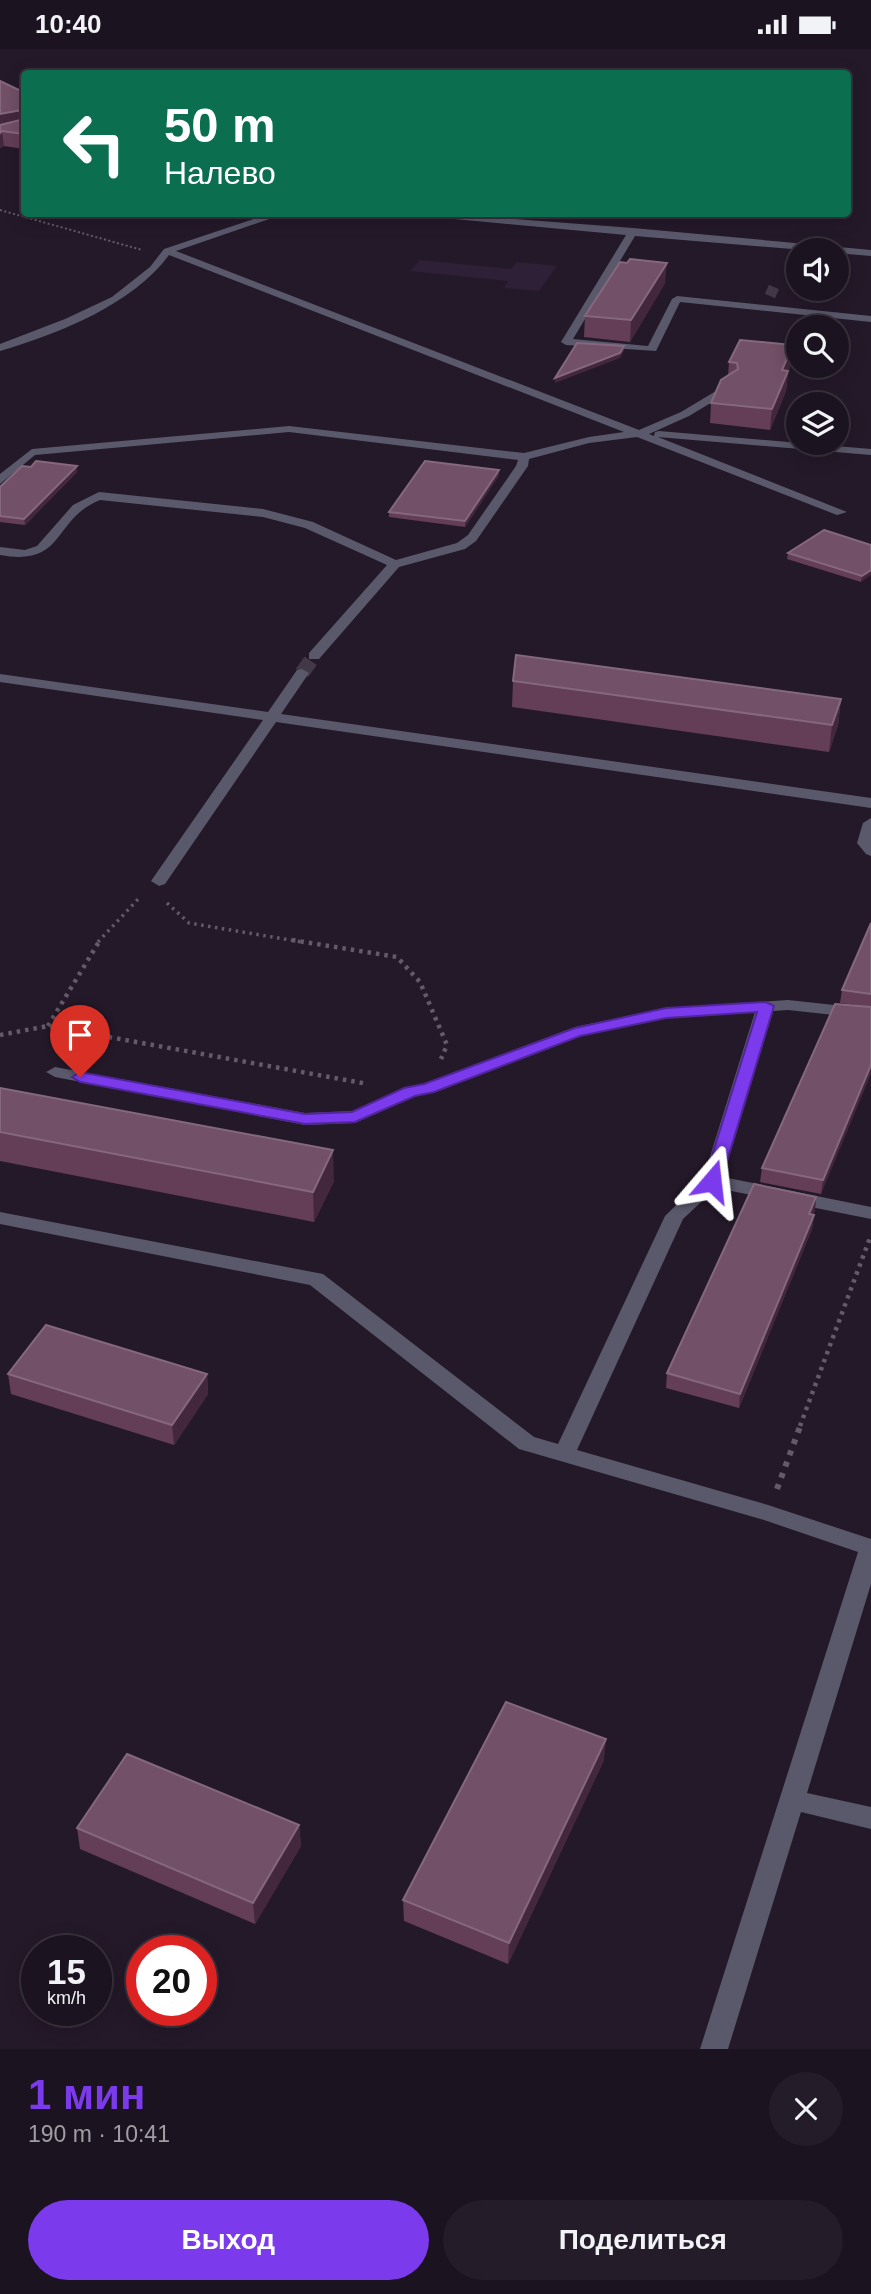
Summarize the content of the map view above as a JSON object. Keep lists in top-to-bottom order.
{
  "page": {
    "status": "10:40",
    "turn": ["50 m", "Налево"],
    "speed": "15 km/h",
    "limit": "20",
    "heading": ["1 мин", "190 m · 10:41"],
    "buttons": ["Выход", "Поделиться"]
  }
}
